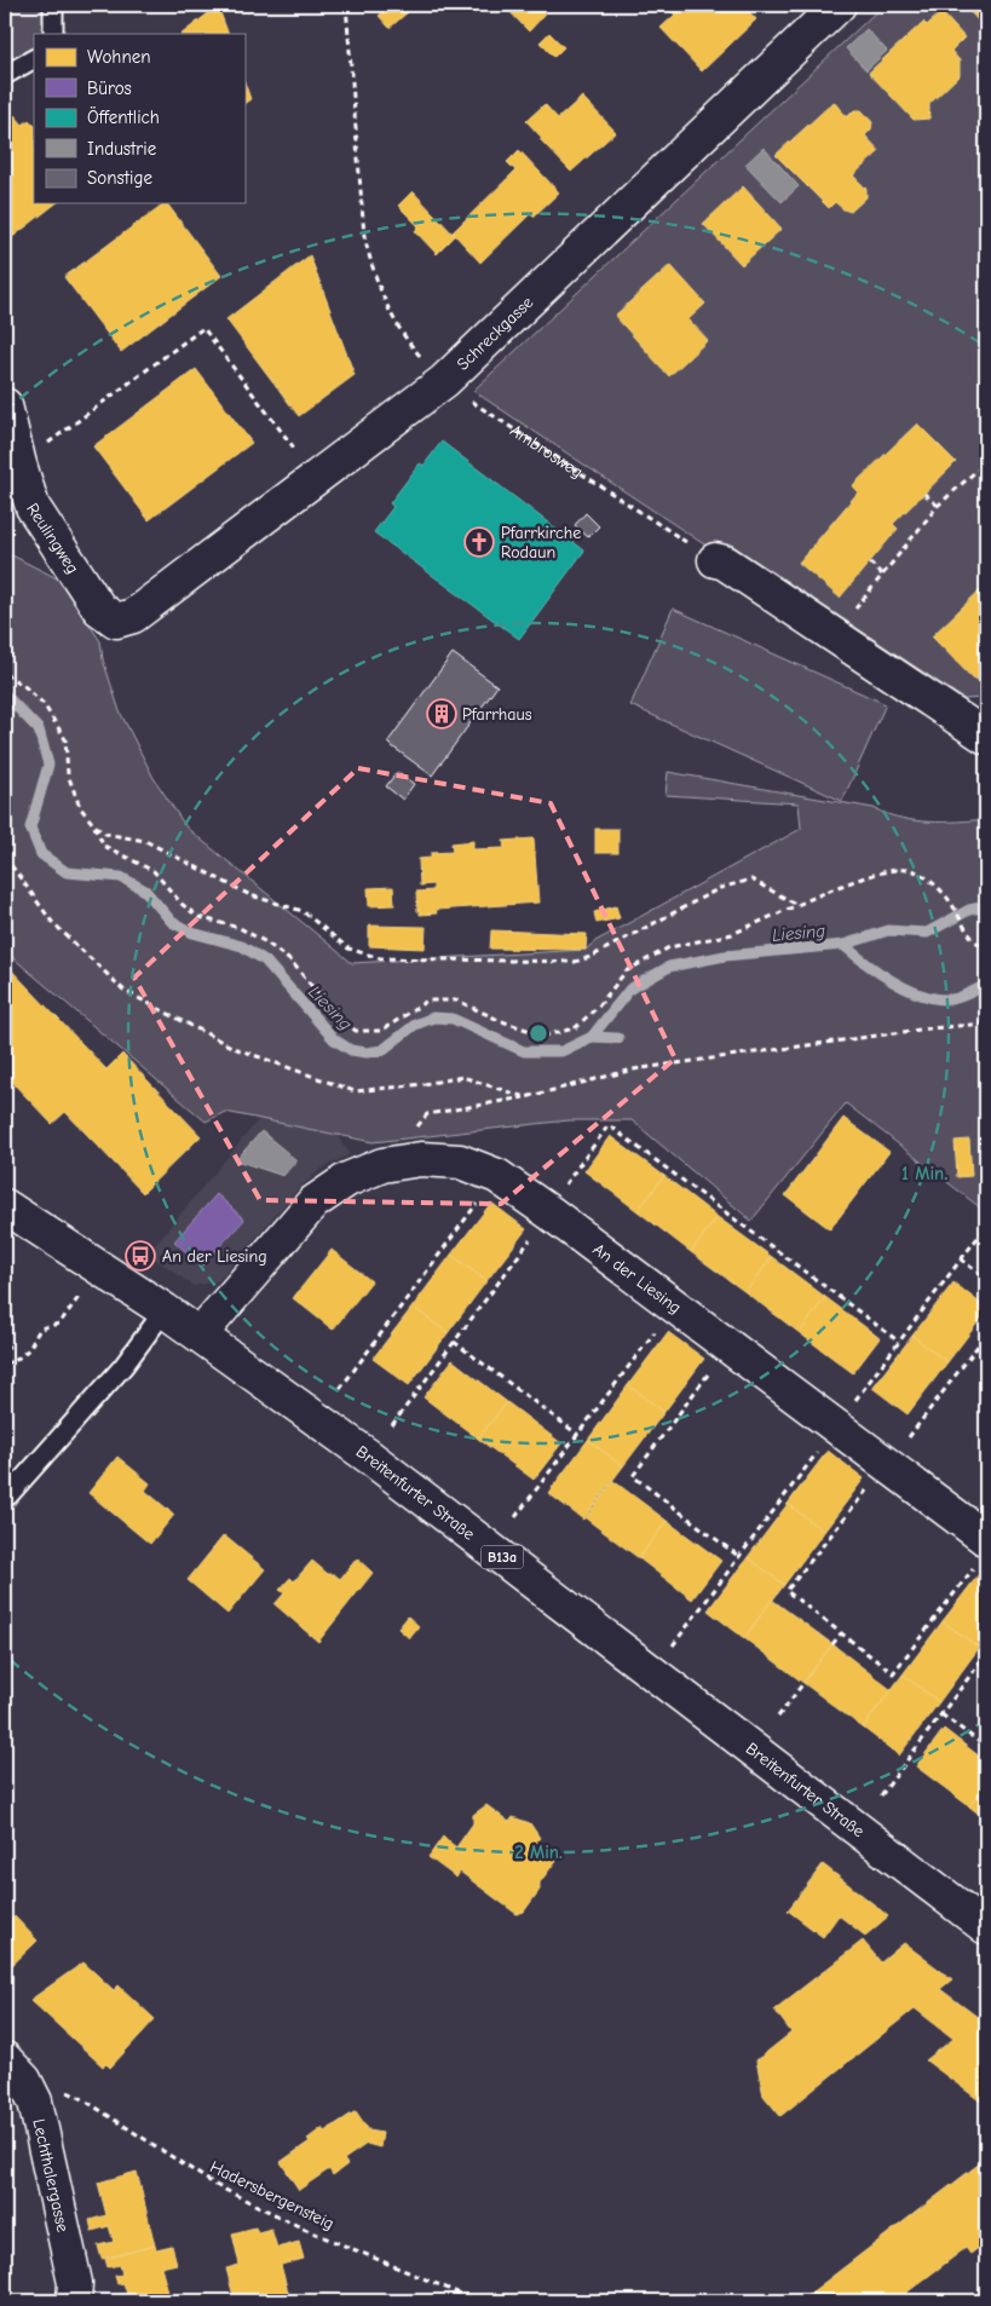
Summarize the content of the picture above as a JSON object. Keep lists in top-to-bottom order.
{
  "streets": {
    "street": [
      "Schreckgasse",
      "Reulingweg",
      "An der Liesing",
      "Breitenfurter Straße",
      "B13a",
      "Lechthalergasse"
    ],
    "path": ["Ambrosweg", "Hadersbergensteig"]
  },
  "crossings": [
    ["Schreckgasse", "Ambrosweg"],
    ["Schreckgasse", "Reulingweg"],
    ["An der Liesing", "Breitenfurter Straße"],
    ["Lechthalergasse", "Hadersbergensteig"]
  ],
  "water": ["Liesing"],
  "places": {
    "church": ["Pfarrkirche Rodaun"],
    "building": ["Pfarrhaus"],
    "bus stop": ["An der Liesing"]
  },
  "legend": [
    "Wohnen",
    "Büros",
    "Öffentlich",
    "Industrie",
    "Sonstige"
  ],
  "rings": ["1 Min.", "2 Min."]
}
